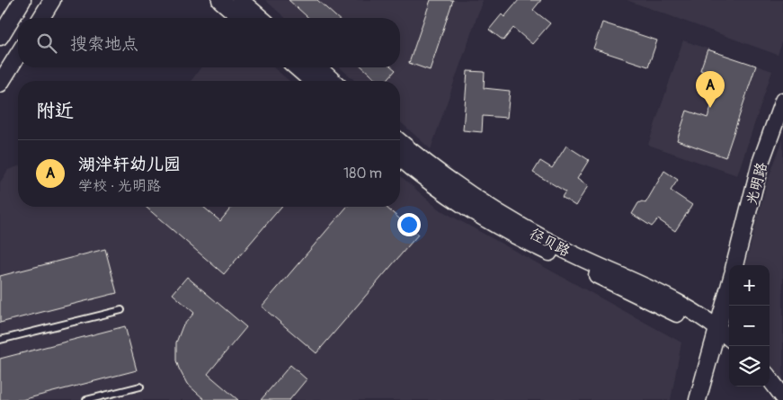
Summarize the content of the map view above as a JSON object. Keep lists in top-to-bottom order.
{
  "streets": {
    "street": ["光明路", "径贝路"]
  },
  "page": {
    "search": "搜索地点",
    "pins": "A",
    "heading": "附近",
    "list": [
      {
        "mark": "A",
        "name": "湖泮轩幼儿园",
        "note": "学校 · 光明路",
        "value": "180 m"
      }
    ],
    "map_buttons": ["+", "−"]
  }
}
